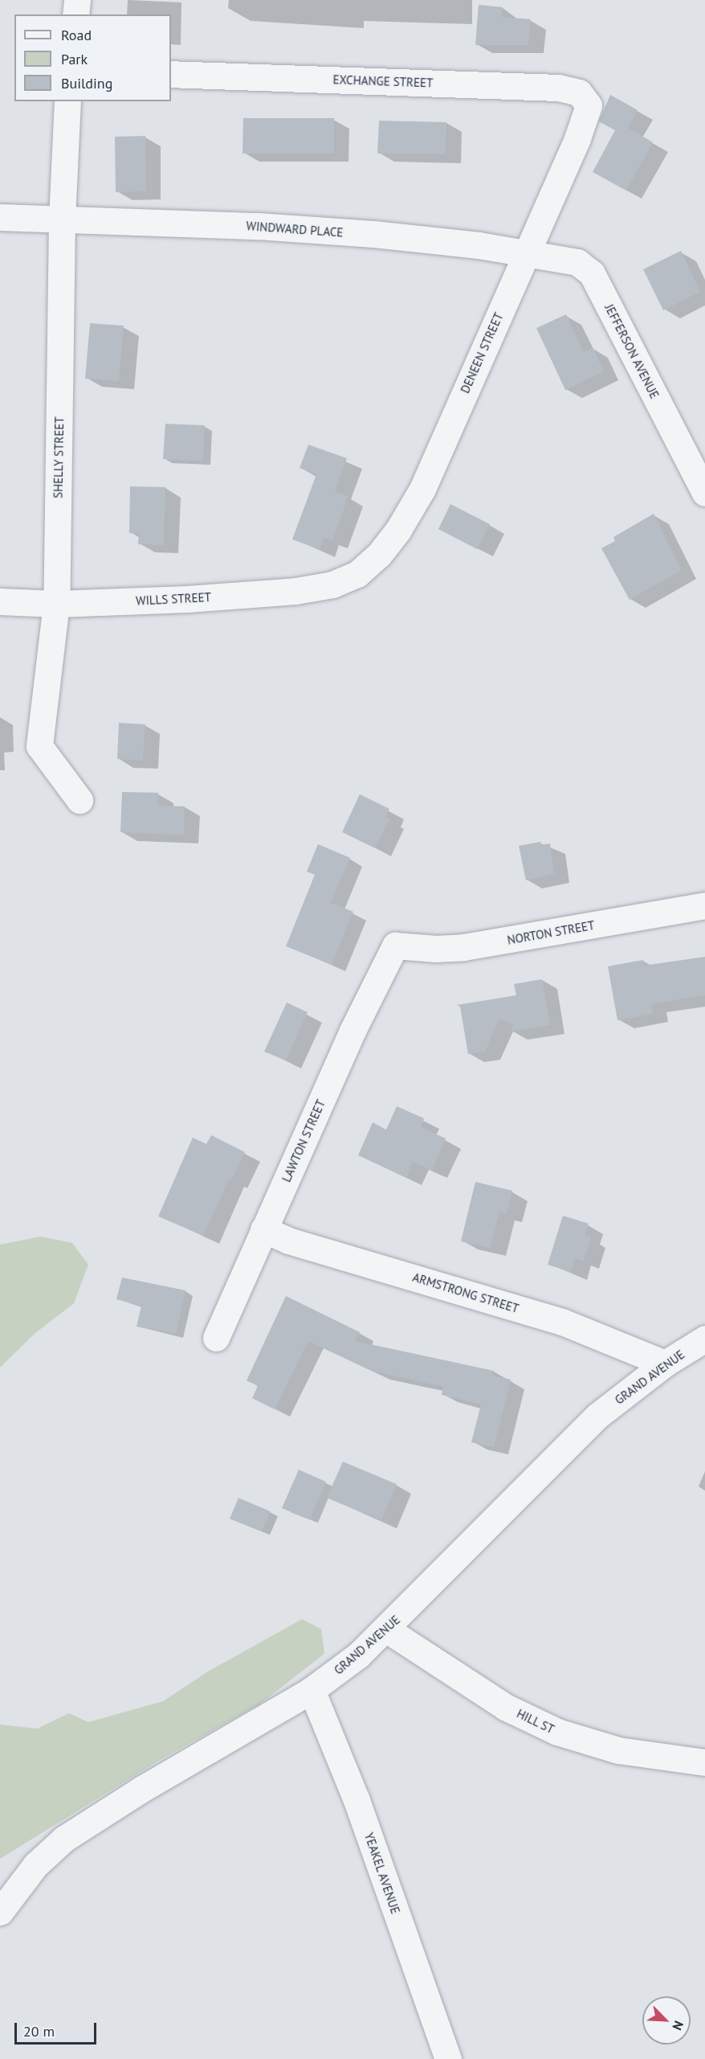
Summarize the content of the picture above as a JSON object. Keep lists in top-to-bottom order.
{
  "streets": {
    "street": [
      "EXCHANGE STREET",
      "WINDWARD PLACE",
      "JEFFERSON AVENUE",
      "DENEEN STREET",
      "SHELLY STREET",
      "WILLS STREET",
      "NORTON STREET",
      "LAWTON STREET",
      "ARMSTRONG STREET",
      "GRAND AVENUE",
      "HILL ST",
      "YEAKEL AVENUE"
    ]
  },
  "crossings": [
    ["EXCHANGE STREET", "DENEEN STREET"],
    ["WINDWARD PLACE", "JEFFERSON AVENUE"],
    ["WINDWARD PLACE", "DENEEN STREET"],
    ["WINDWARD PLACE", "SHELLY STREET"],
    ["JEFFERSON AVENUE", "DENEEN STREET"],
    ["DENEEN STREET", "WILLS STREET"],
    ["SHELLY STREET", "WILLS STREET"],
    ["NORTON STREET", "LAWTON STREET"],
    ["LAWTON STREET", "ARMSTRONG STREET"],
    ["ARMSTRONG STREET", "GRAND AVENUE"],
    ["GRAND AVENUE", "HILL ST"],
    ["GRAND AVENUE", "YEAKEL AVENUE"]
  ],
  "legend": ["Road", "Park", "Building"],
  "scale_bar": "20 m",
  "north": "bottom right"
}
